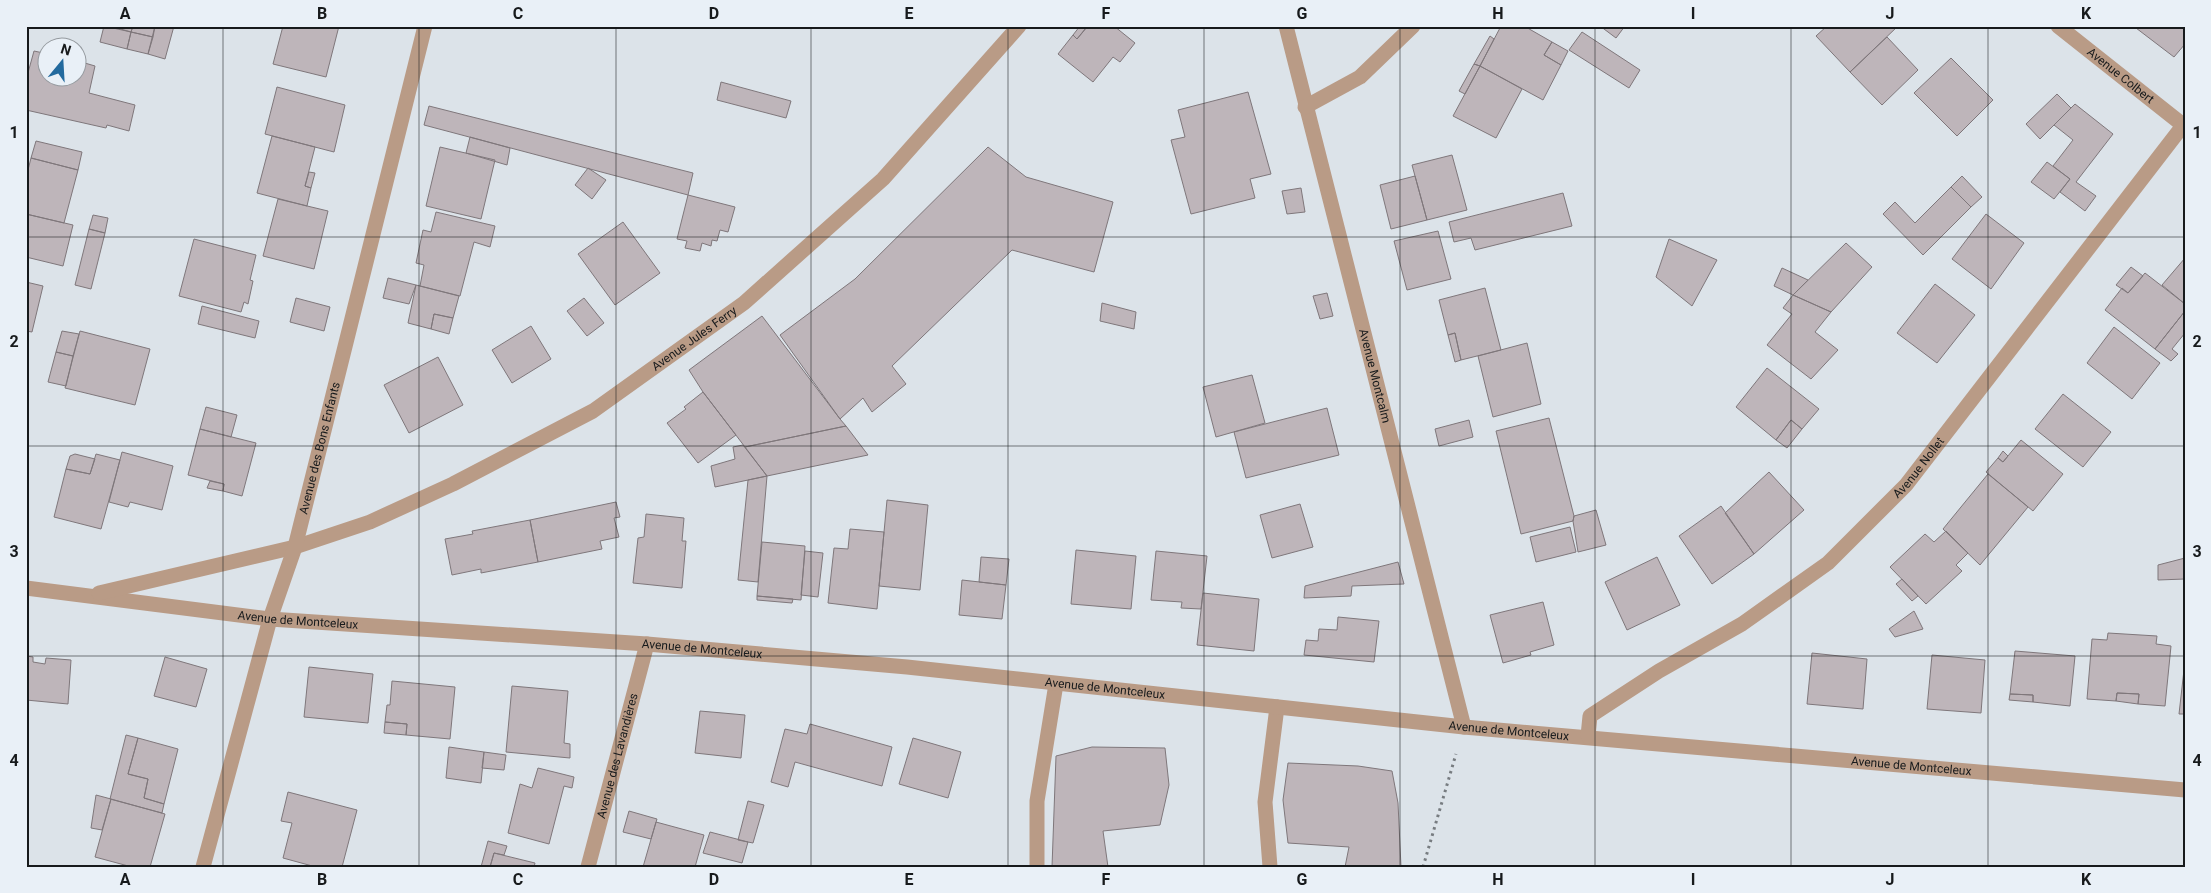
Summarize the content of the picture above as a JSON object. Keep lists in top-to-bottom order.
{
  "streets": {
    "street": [
      "Avenue Colbert",
      "Avenue Jules Ferry",
      "Avenue Montcalm",
      "Avenue des Bons Enfants",
      "Avenue Nollet",
      "Avenue de Montceleux",
      "Avenue des Lavandières"
    ]
  },
  "crossings": [
    ["Avenue Colbert", "Avenue Nollet"],
    ["Avenue Jules Ferry", "Avenue des Bons Enfants"],
    ["Avenue Jules Ferry", "Avenue de Montceleux"],
    ["Avenue Montcalm", "Avenue de Montceleux"],
    ["Avenue des Bons Enfants", "Avenue de Montceleux"],
    ["Avenue Nollet", "Avenue de Montceleux"],
    ["Avenue de Montceleux", "Avenue des Lavandières"]
  ],
  "north": "top",
  "grid": {
    "columns": [
      "A",
      "B",
      "C",
      "D",
      "E",
      "F",
      "G",
      "H",
      "I",
      "J",
      "K"
    ],
    "rows": [
      "1",
      "2",
      "3",
      "4"
    ]
  }
}
